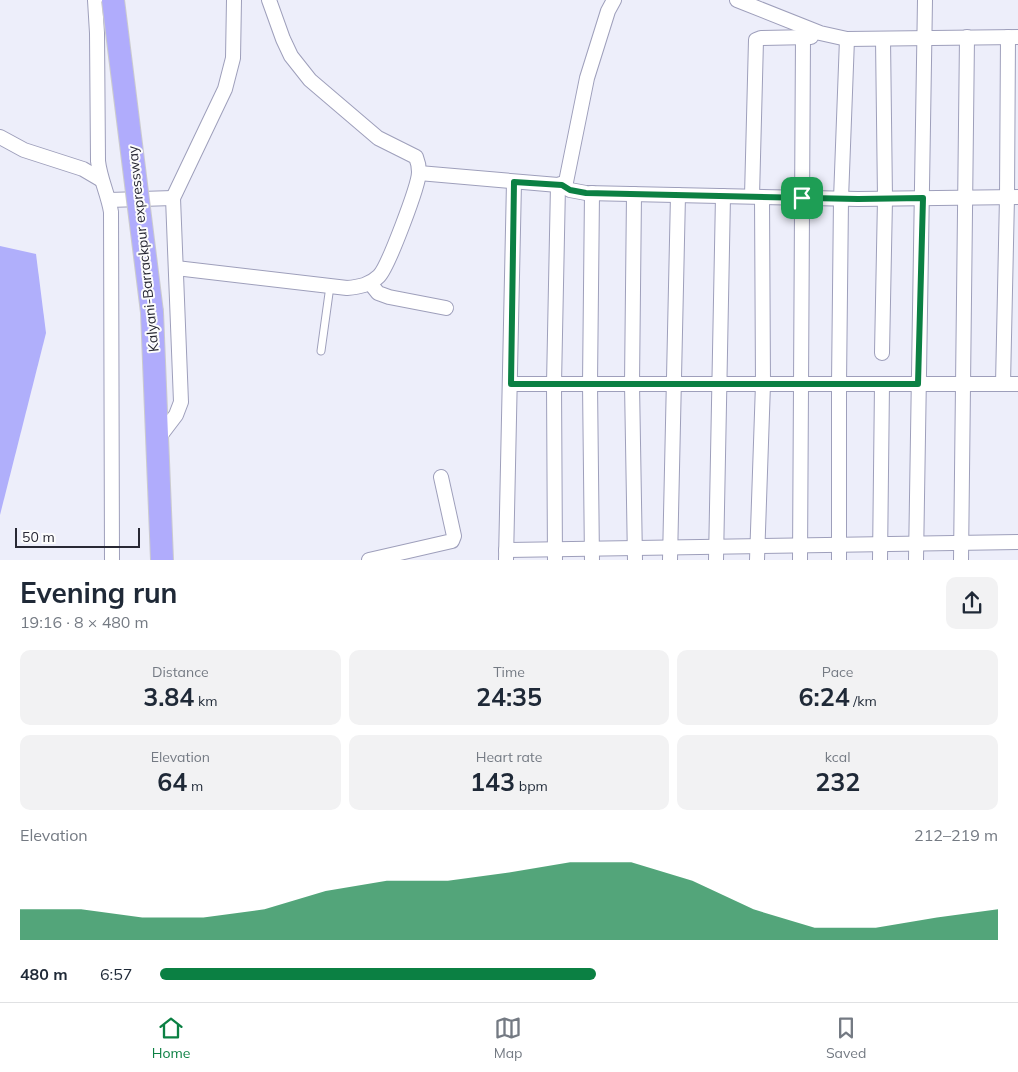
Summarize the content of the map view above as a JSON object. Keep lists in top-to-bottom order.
{
  "streets": {
    "highway": ["Kalyani-Barrackpur expressway"]
  },
  "scale_bar": "50 m",
  "page": {
    "scale": "50 m",
    "heading": ["Evening run", "19:16 · 8 × 480 m"],
    "stats": [
      ["Distance", "3.84 km"],
      ["Time", "24:35"],
      ["Pace", "6:24 /km"],
      ["Elevation", "64 m"],
      ["Heart rate", "143 bpm"],
      ["kcal", "232"]
    ],
    "chart": ["Elevation", "212–219 m"],
    "list": [
      {
        "name": "480 m",
        "note": "6:57"
      }
    ],
    "tabs": ["Home", "Map", "Saved"]
  }
}
